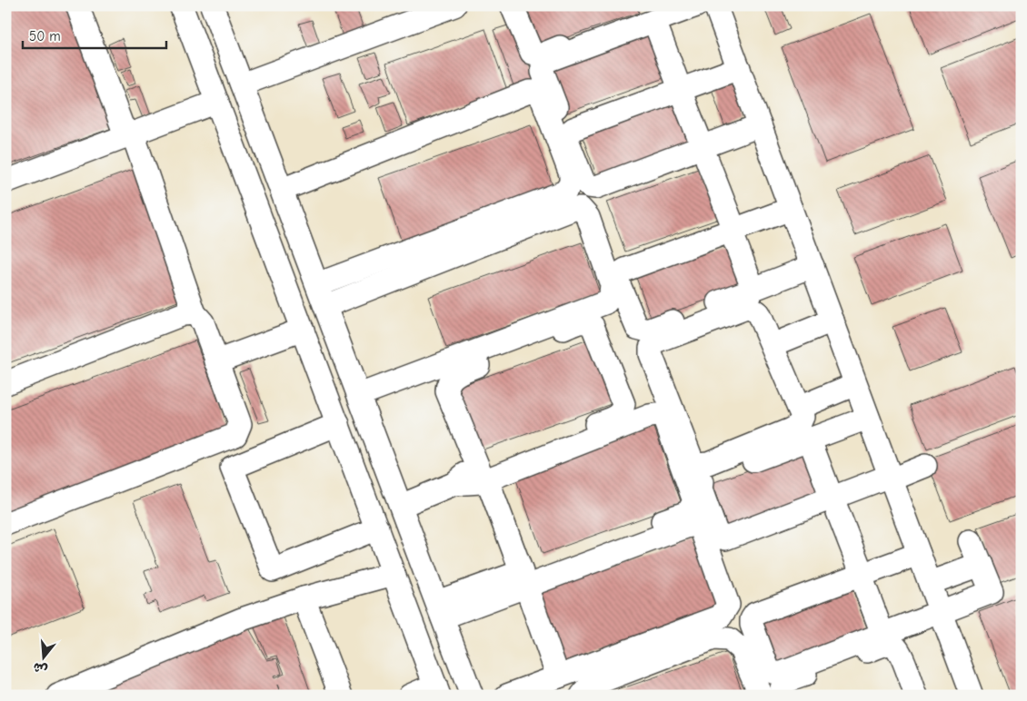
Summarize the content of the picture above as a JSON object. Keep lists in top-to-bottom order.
{
  "scale_bar": "50 m",
  "north": "bottom"
}
